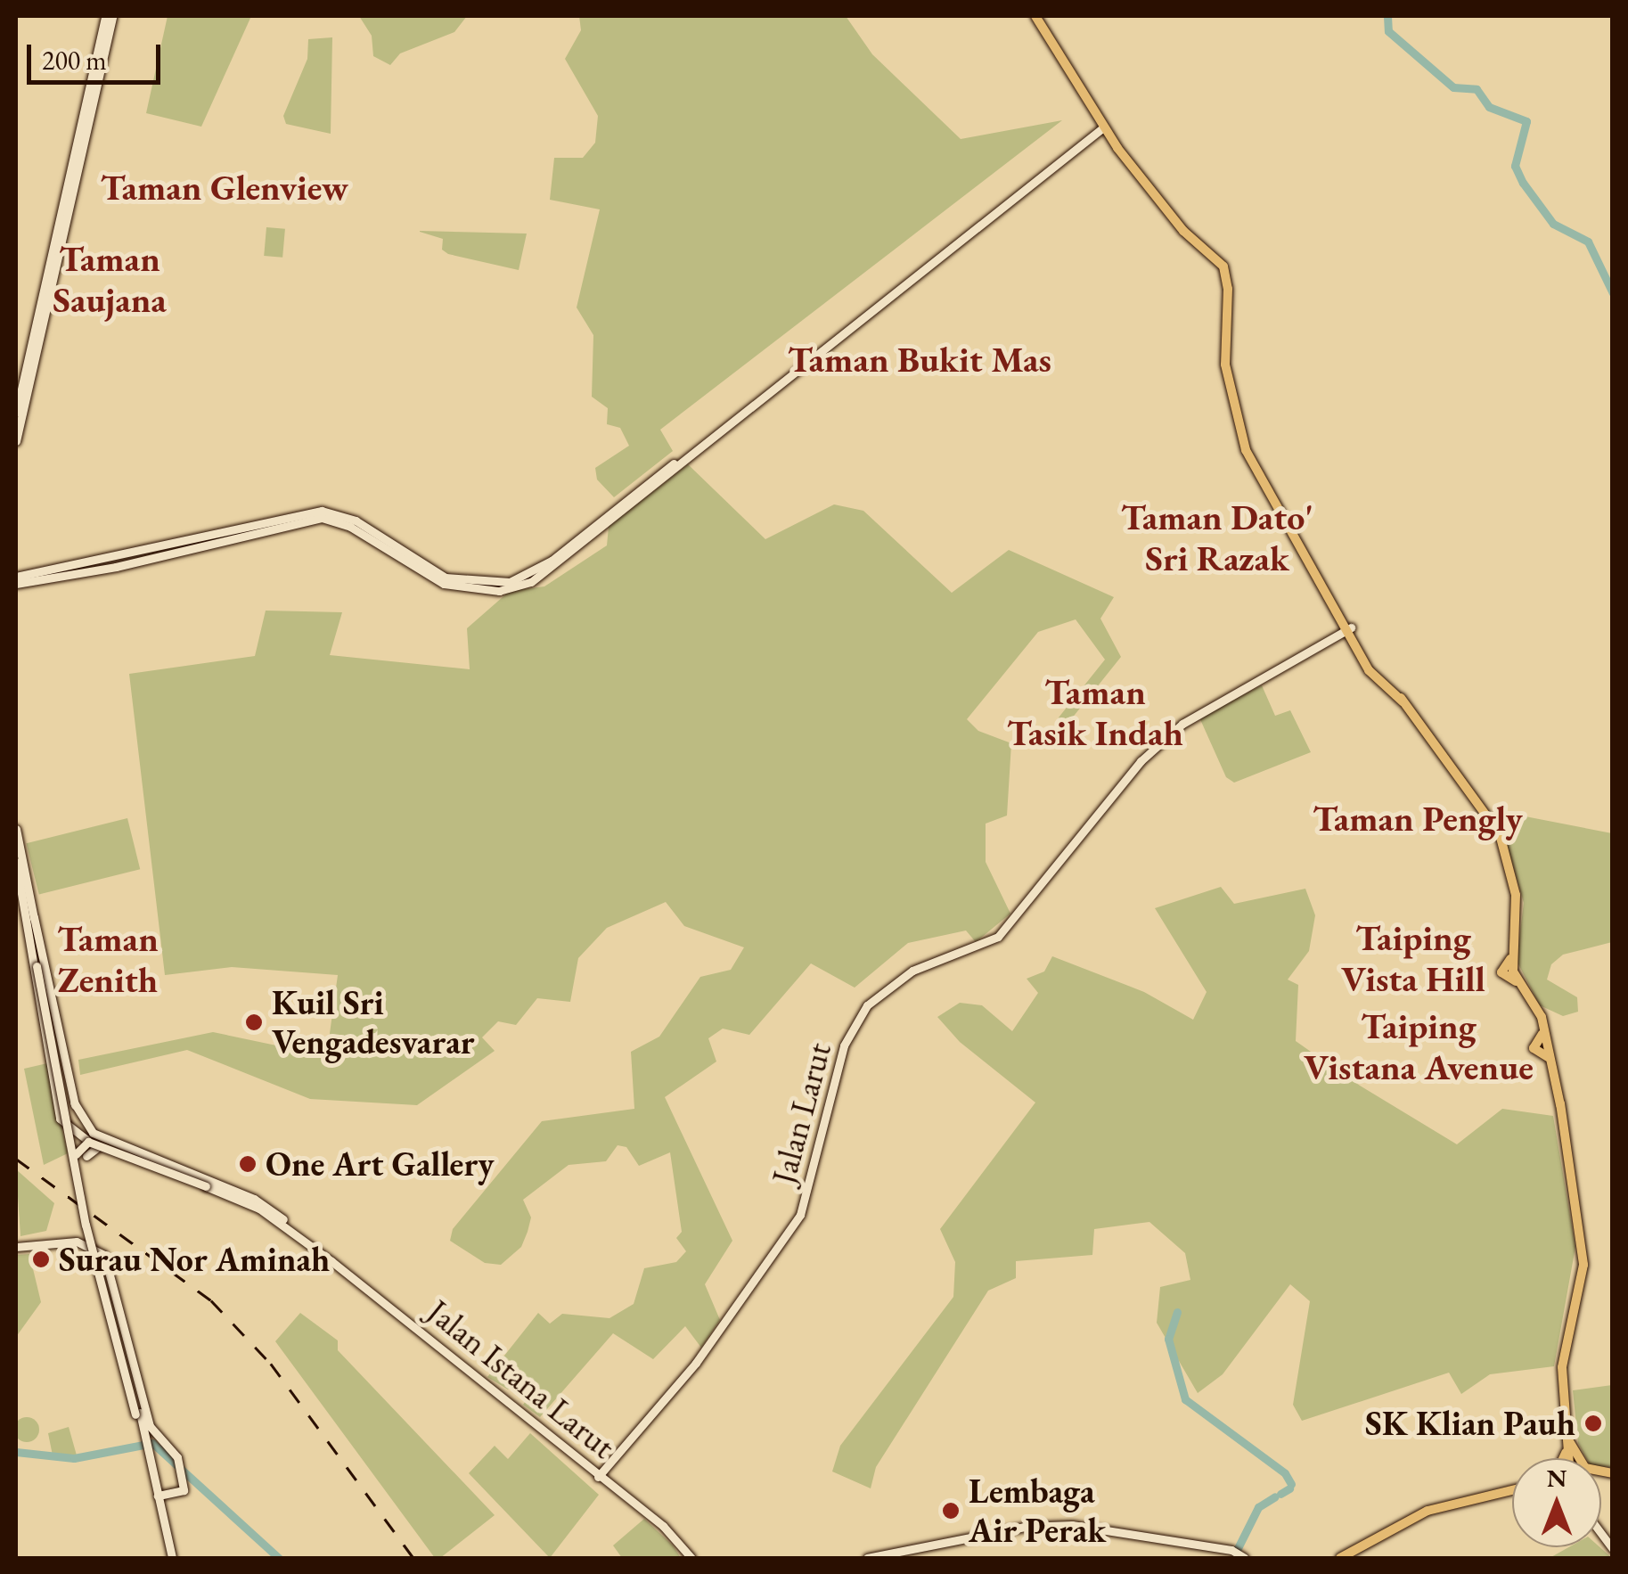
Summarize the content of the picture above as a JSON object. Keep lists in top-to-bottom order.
{
  "streets": {
    "main road": ["Jalan Larut", "Jalan Istana Larut"]
  },
  "crossings": [
    ["Jalan Larut", "Jalan Istana Larut"]
  ],
  "districts": [
    "Taman Glenview",
    "Taman Saujana",
    "Taman Bukit Mas",
    "Taman Dato' Sri Razak",
    "Taman Tasik Indah",
    "Taman Pengly",
    "Taiping Vista Hill",
    "Taman Zenith",
    "Taiping Vistana Avenue"
  ],
  "places": [
    "Kuil Sri Vengadesvarar",
    "One Art Gallery",
    "Surau Nor Aminah",
    "SK Klian Pauh",
    "Lembaga Air Perak"
  ],
  "scale_bar": "200 m",
  "north": "top"
}
